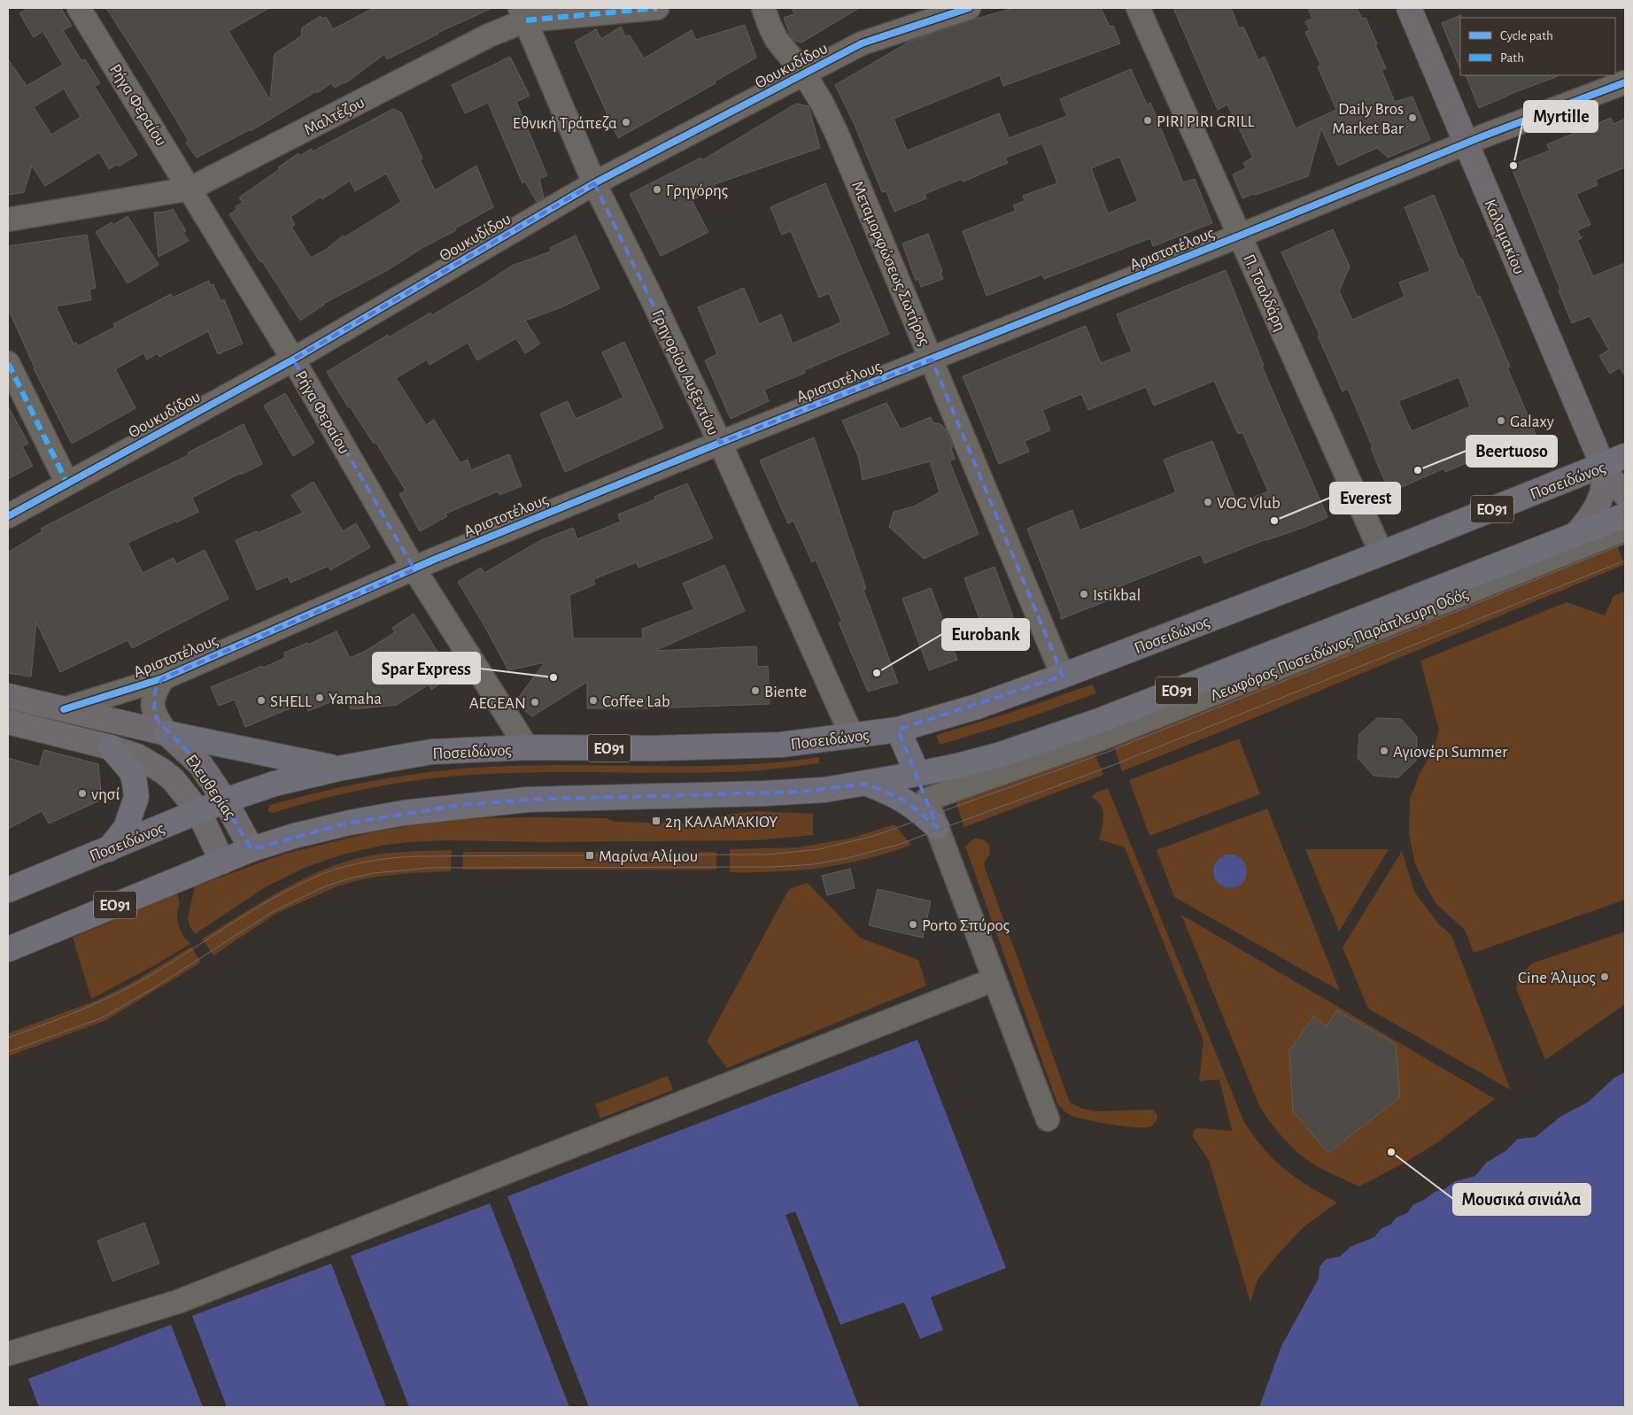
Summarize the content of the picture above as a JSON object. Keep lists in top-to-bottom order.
{
  "streets": {
    "highway": ["Ποσειδώνος", "ΕΟ91"],
    "main road": ["Καλαμακίου", "Ελευθερίας"],
    "street": [
      "Θουκυδίδου",
      "Ρήγα Φεραίου",
      "Μαλτέζου",
      "Αριστοτέλους",
      "Μεταμορφώσεως Σωτήρος",
      "Π. Τσαλδάρη",
      "Γρηγορίου Αυξεντίου",
      "Λεωφόρος Ποσειδώνος Παράπλευρη Οδός"
    ]
  },
  "crossings": [
    ["Θουκυδίδου", "Ρήγα Φεραίου"],
    ["Θουκυδίδου", "Μεταμορφώσεως Σωτήρος"],
    ["Θουκυδίδου", "Γρηγορίου Αυξεντίου"],
    ["Ρήγα Φεραίου", "Μαλτέζου"],
    ["Ρήγα Φεραίου", "Αριστοτέλους"],
    ["Ρήγα Φεραίου", "Ποσειδώνος"],
    ["Μαλτέζου", "Γρηγορίου Αυξεντίου"],
    ["Καλαμακίου", "Αριστοτέλους"],
    ["Καλαμακίου", "Ποσειδώνος"],
    ["Αριστοτέλους", "Μεταμορφώσεως Σωτήρος"],
    ["Αριστοτέλους", "Π. Τσαλδάρη"],
    ["Αριστοτέλους", "Γρηγορίου Αυξεντίου"],
    ["Αριστοτέλους", "Ελευθερίας"],
    ["Μεταμορφώσεως Σωτήρος", "Ποσειδώνος"],
    ["Π. Τσαλδάρη", "Ποσειδώνος"],
    ["Γρηγορίου Αυξεντίου", "Ποσειδώνος"],
    ["Ποσειδώνος", "Ελευθερίας"],
    ["ΕΟ91", "Ελευθερίας"]
  ],
  "places": {
    "other": [
      "Daily Bros Market Bar",
      "PIRI PIRI GRILL",
      "Εθνική Τράπεζα",
      "Myrtille",
      "Γρηγόρης",
      "Galaxy",
      "Beertuoso",
      "VOG Vlub",
      "Everest",
      "Istikbal",
      "Eurobank",
      "Spar Express",
      "Biente",
      "Yamaha",
      "SHELL",
      "Coffee Lab",
      "AEGEAN",
      "Αγιονέρι Summer",
      "νησί",
      "Porto Σπύρος",
      "Cine Άλιμος",
      "Μουσικά σινιάλα"
    ],
    "transit": ["2η ΚΑΛΑΜΑΚΙΟΥ", "Μαρίνα Αλίμου"]
  },
  "legend": ["Cycle path", "Path"]
}
